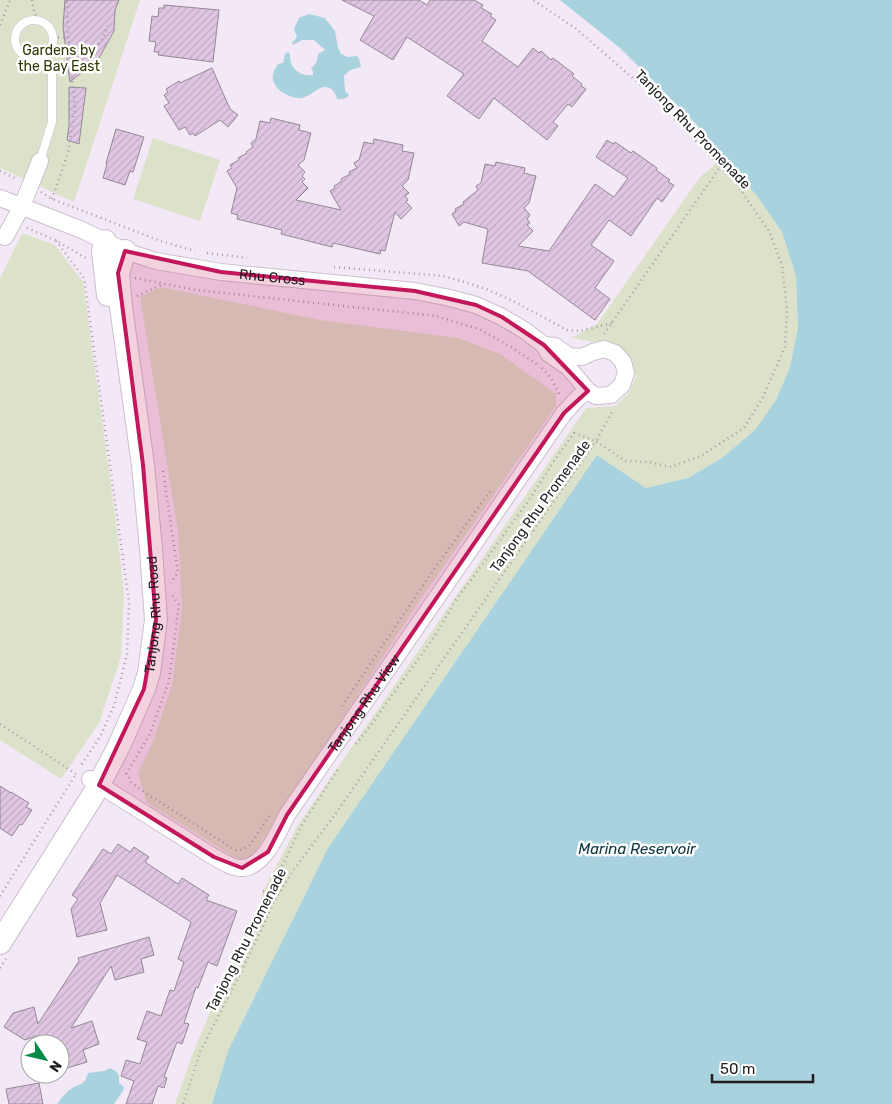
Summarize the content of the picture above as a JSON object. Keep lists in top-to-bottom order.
{
  "streets": {
    "street": ["Rhu Cross", "Tanjong Rhu Road", "Tanjong Rhu View"],
    "path": ["Tanjong Rhu Promenade"]
  },
  "crossings": [
    ["Rhu Cross", "Tanjong Rhu Road"],
    ["Rhu Cross", "Tanjong Rhu View"],
    ["Tanjong Rhu Road", "Tanjong Rhu View"]
  ],
  "water": ["Marina Reservoir"],
  "parks": ["Gardens by the Bay East"],
  "scale_bar": "50 m",
  "north": "bottom right"
}
